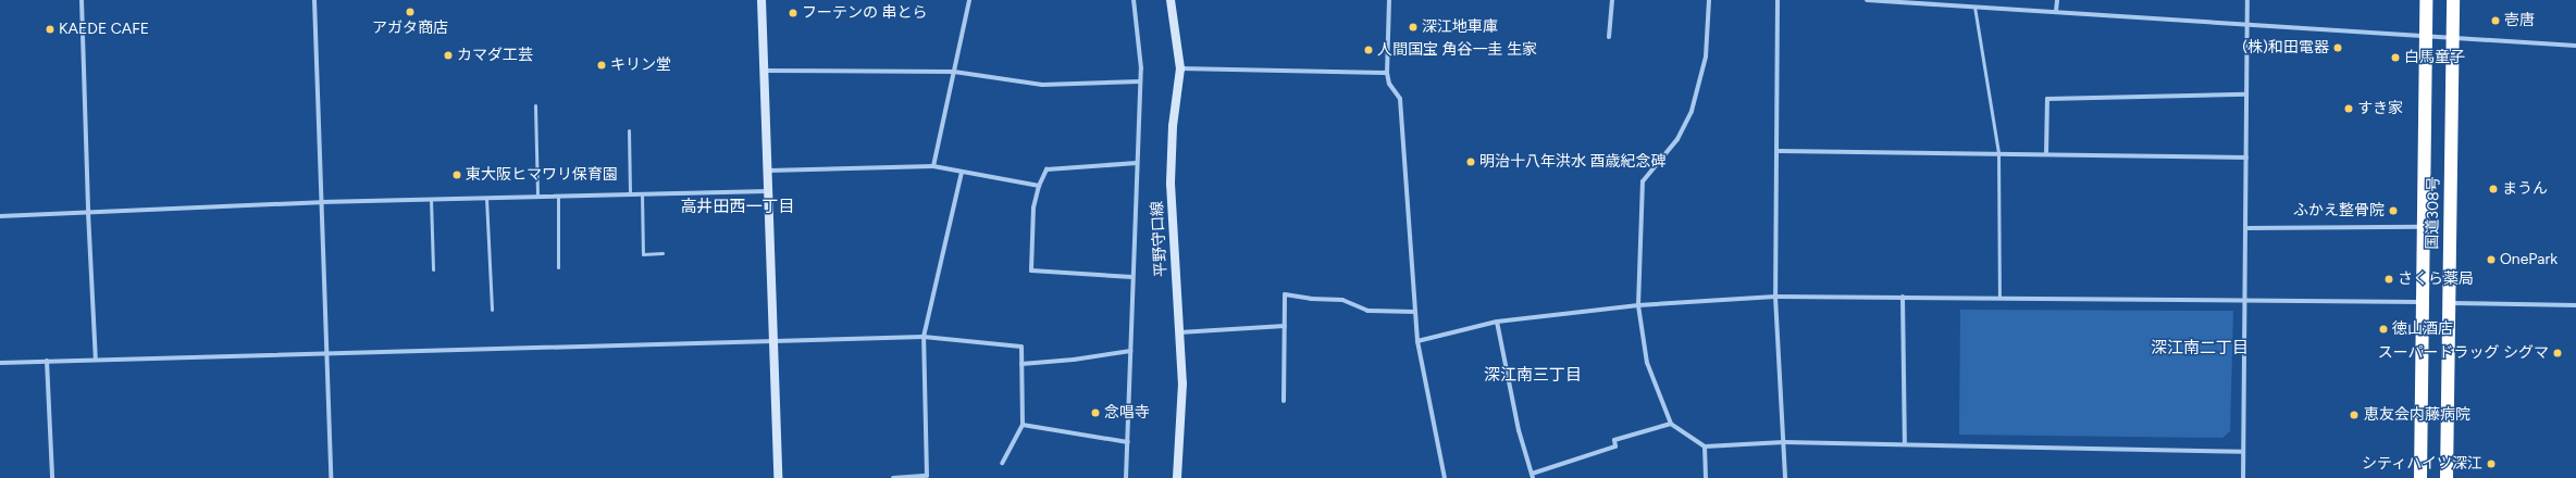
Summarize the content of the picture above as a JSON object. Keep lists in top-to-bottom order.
{
  "streets": {
    "highway": ["国道308号"],
    "street": ["平野守口線"]
  },
  "districts": ["高井田西一丁目", "深江南二丁目", "深江南三丁目"],
  "places": [
    "アガタ商店",
    "フーテンの 串とら",
    "壱唐",
    "深江地車庫",
    "KAEDE CAFE",
    "(株)和田電器",
    "人間国宝 角谷一圭 生家",
    "カマダ工芸",
    "白馬童子",
    "キリン堂",
    "すき家",
    "明治十八年洪水 酉歳紀念碑",
    "東大阪ヒマワリ保育園",
    "まうん",
    "ふかえ整骨院",
    "OnePark",
    "さくら薬局",
    "徳山酒店",
    "スーパードラッグ シグマ",
    "念唱寺",
    "恵友会内藤病院",
    "シティハイツ深江"
  ]
}
